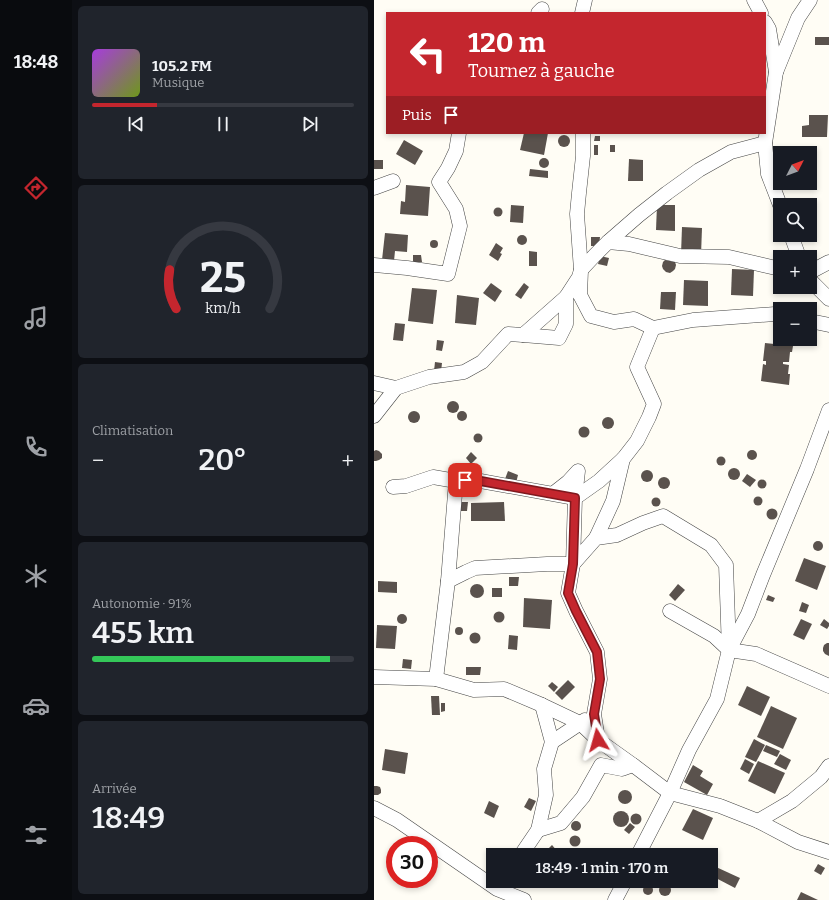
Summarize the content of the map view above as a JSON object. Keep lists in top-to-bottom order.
{
  "north": "top right",
  "page": {
    "tabs": "18:48",
    "turn": ["120 m", "Tournez à gauche"],
    "song": ["105.2 FM", "Musique"],
    "then": "Puis",
    "map_buttons": ["+", "−"],
    "tile": [
      "Climatisation",
      ["Autonomie · 91%", "455 km"],
      ["Arrivée", "18:49"]
    ],
    "heat": ["−", "20°", "+"],
    "limit": "30",
    "trip": "18:49 · 1 min · 170 m",
    "gauge": ["25", "km/h"]
  }
}
